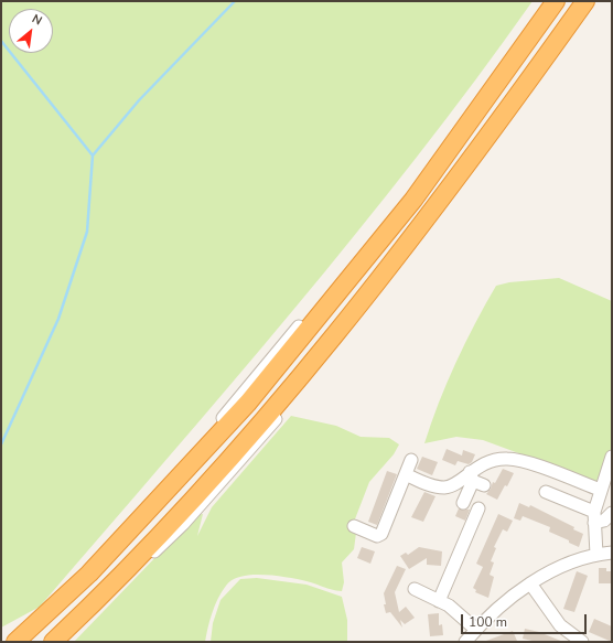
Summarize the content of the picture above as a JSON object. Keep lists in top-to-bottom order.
{
  "scale_bar": "100 m",
  "north": "top right"
}
